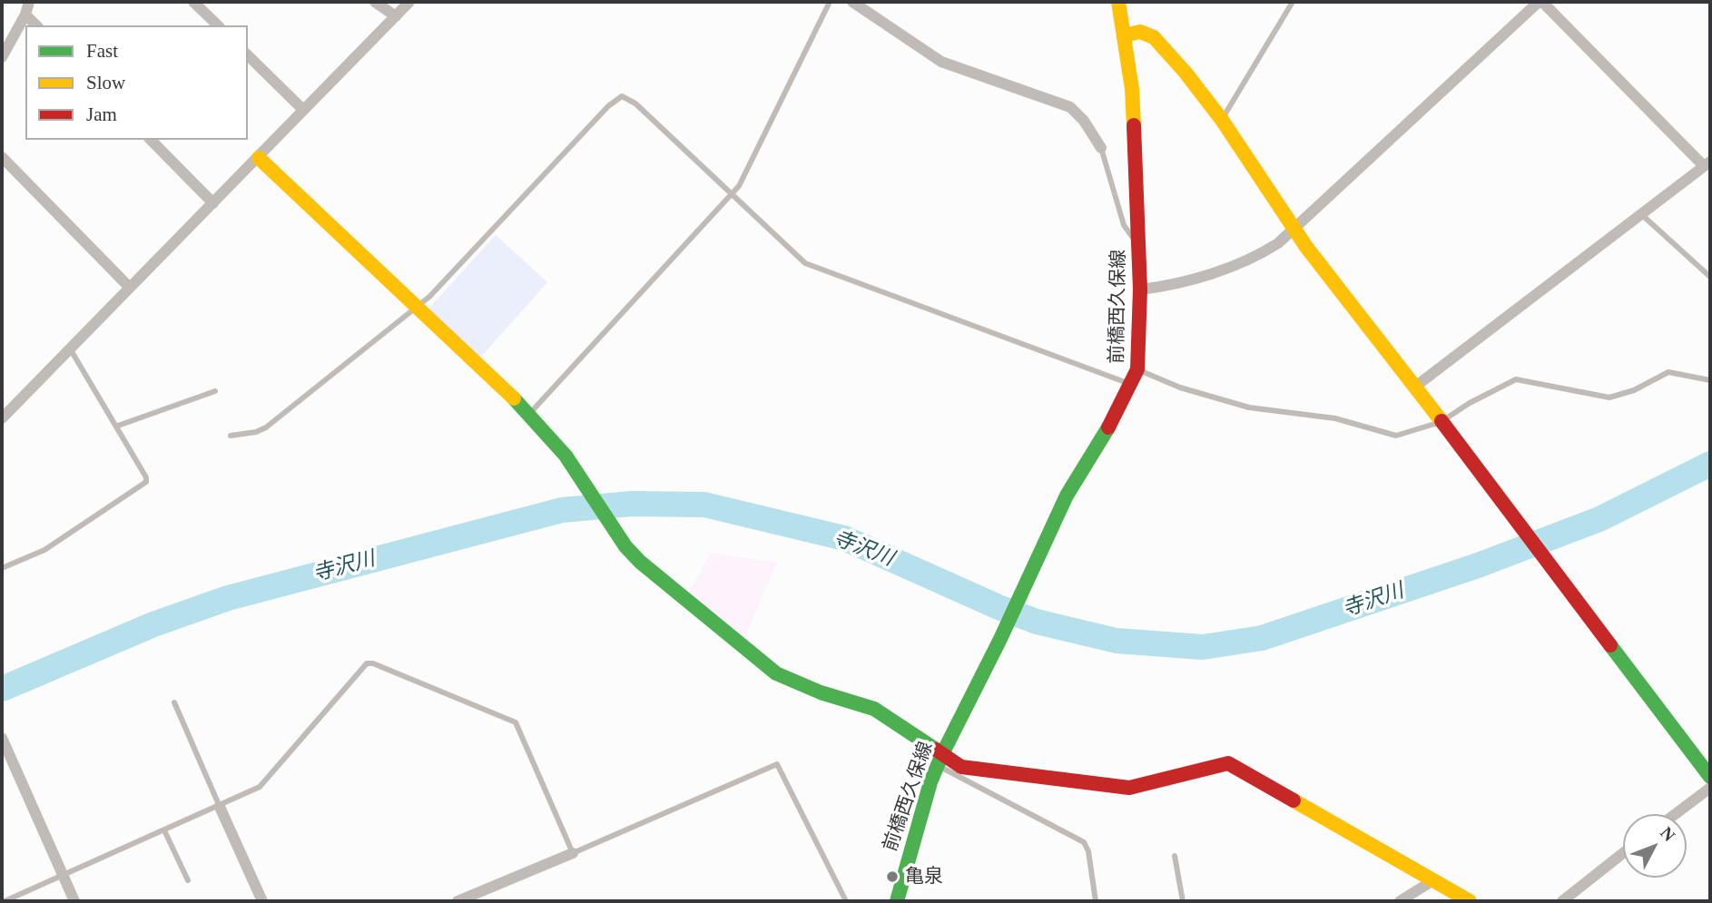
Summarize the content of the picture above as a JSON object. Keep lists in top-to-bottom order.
{
  "streets": {
    "street": ["前橋西久保線"]
  },
  "water": ["寺沢川"],
  "places": ["亀泉"],
  "legend": ["Fast", "Slow", "Jam"],
  "north": "top right"
}
